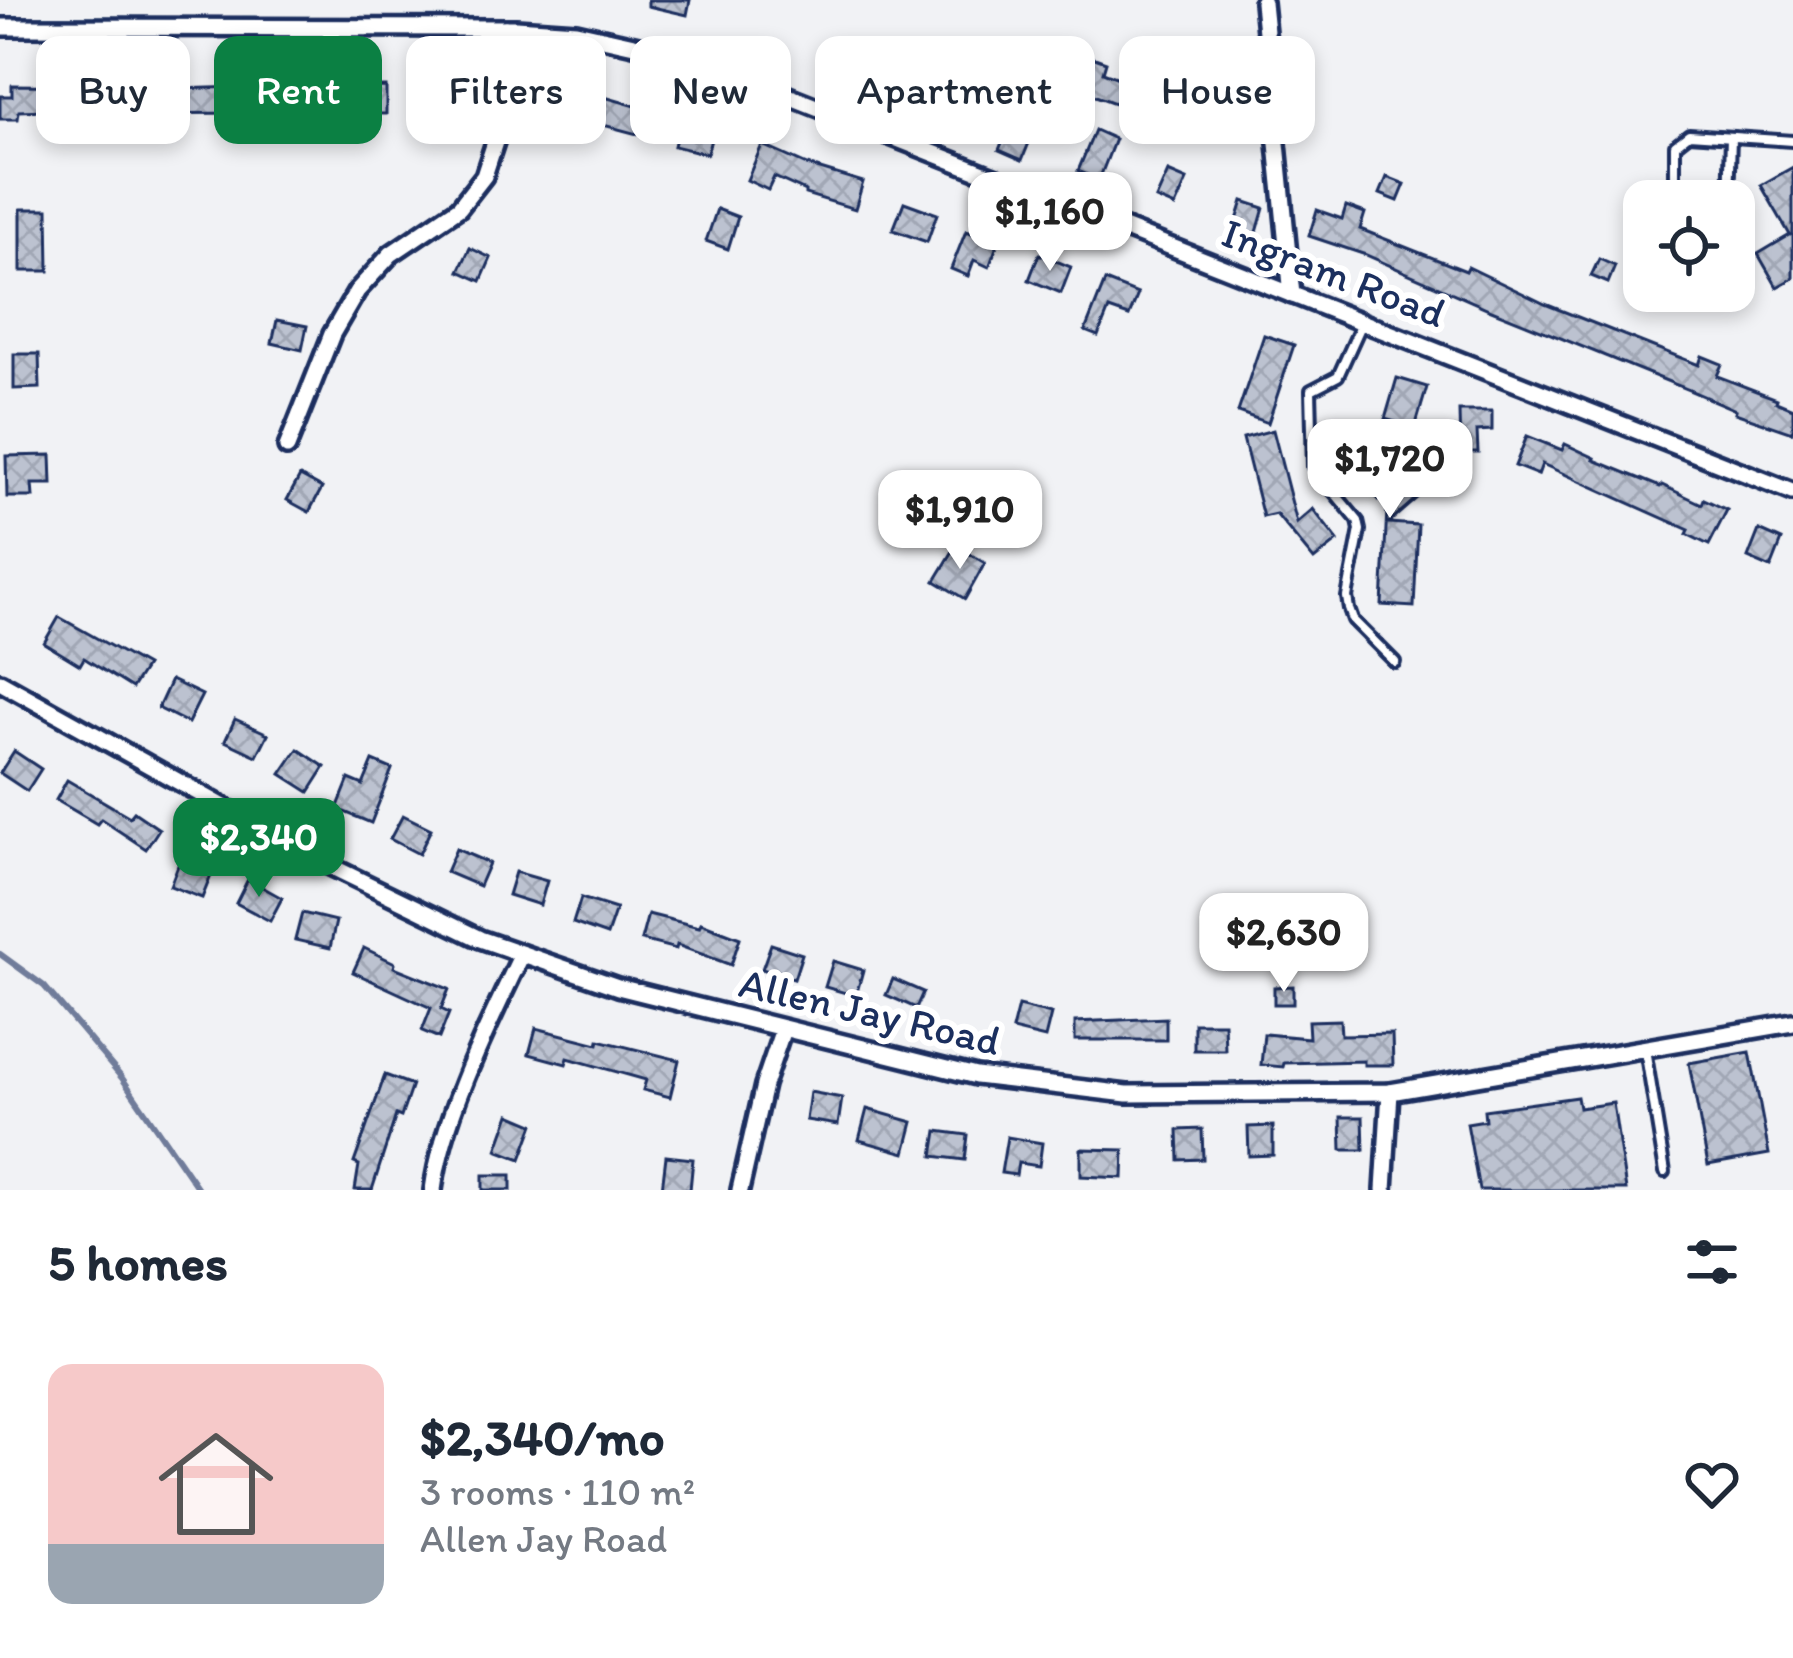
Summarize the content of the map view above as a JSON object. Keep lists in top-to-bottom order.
{
  "streets": {
    "street": ["Ingram Road", "Allen Jay Road"]
  },
  "page": {
    "chip": [
      "Buy",
      "Rent",
      "Filters",
      "New",
      "Apartment",
      "House"
    ],
    "price": [
      "$1,160",
      "$1,720",
      "$1,910",
      "$2,340",
      "$2,630"
    ],
    "heading": "5 homes",
    "list": [
      {
        "name": "$2,340/mo",
        "note": "3 rooms · 110 m² · Allen Jay Road"
      }
    ]
  }
}
